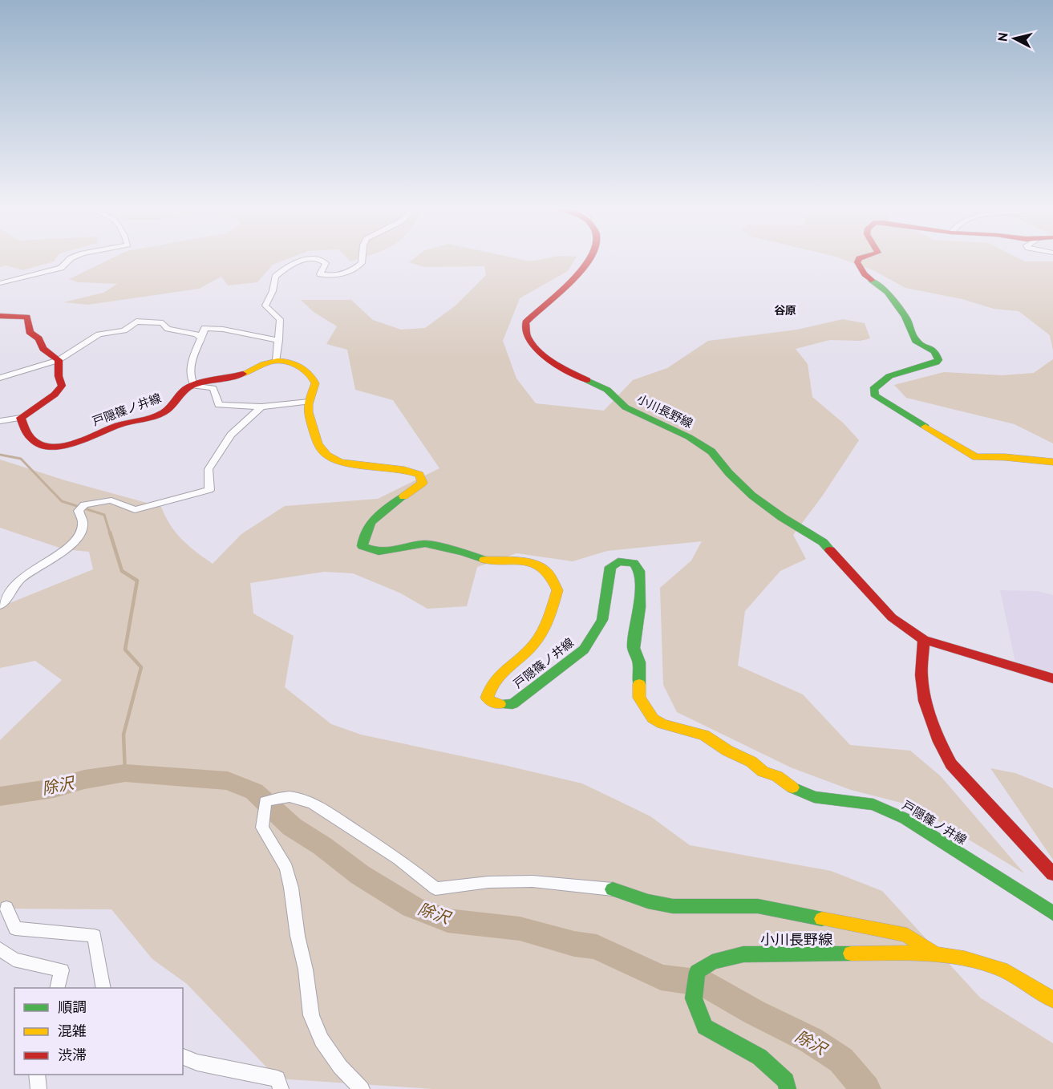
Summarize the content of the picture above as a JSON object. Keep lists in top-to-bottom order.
{
  "streets": {
    "main road": ["戸隠篠ノ井線", "小川長野線"]
  },
  "districts": ["谷原"],
  "water": ["除沢"],
  "legend": ["順調", "混雑", "渋滞"],
  "north": "left"
}
